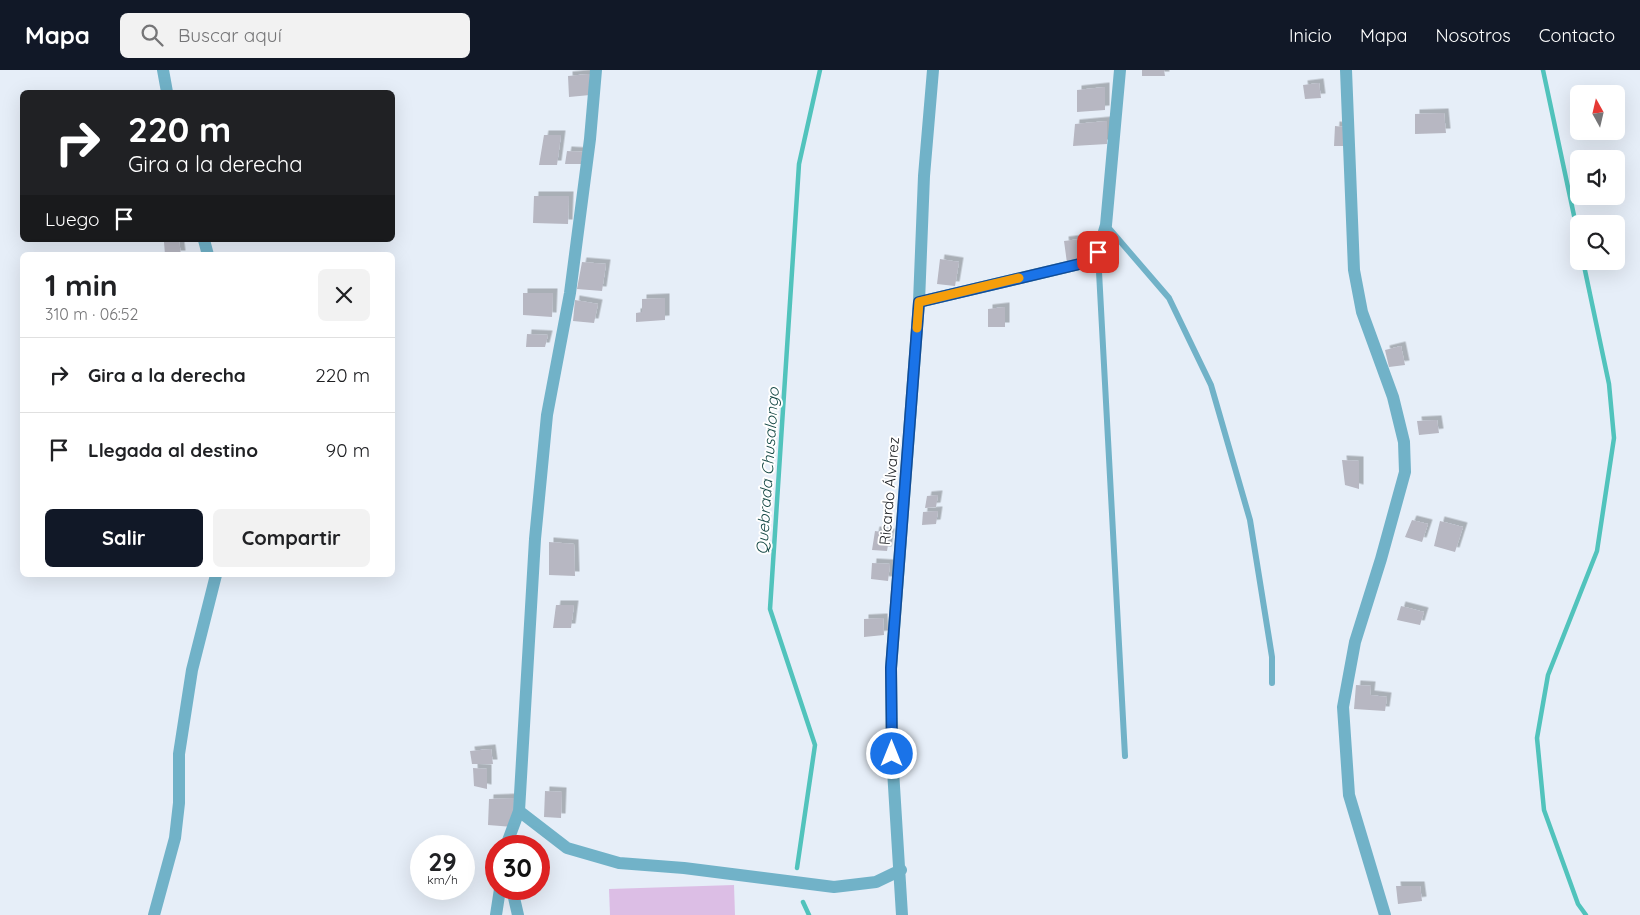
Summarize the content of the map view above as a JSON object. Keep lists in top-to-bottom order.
{
  "streets": {
    "street": ["Ricardo Álvarez"]
  },
  "water": ["Quebrada Chusalongo"],
  "north": "top",
  "page": {
    "header": "Mapa",
    "search": "Buscar aquí",
    "nav": [
      "Inicio",
      "Mapa",
      "Nosotros",
      "Contacto"
    ],
    "turn": ["220 m", "Gira a la derecha"],
    "then": "Luego",
    "heading": ["1 min", "310 m · 06:52"],
    "list": [
      {
        "name": "Gira a la derecha",
        "value": "220 m"
      },
      {
        "name": "Llegada al destino",
        "value": "90 m"
      }
    ],
    "buttons": ["Salir", "Compartir"],
    "speed": "29 km/h",
    "limit": "30"
  }
}
